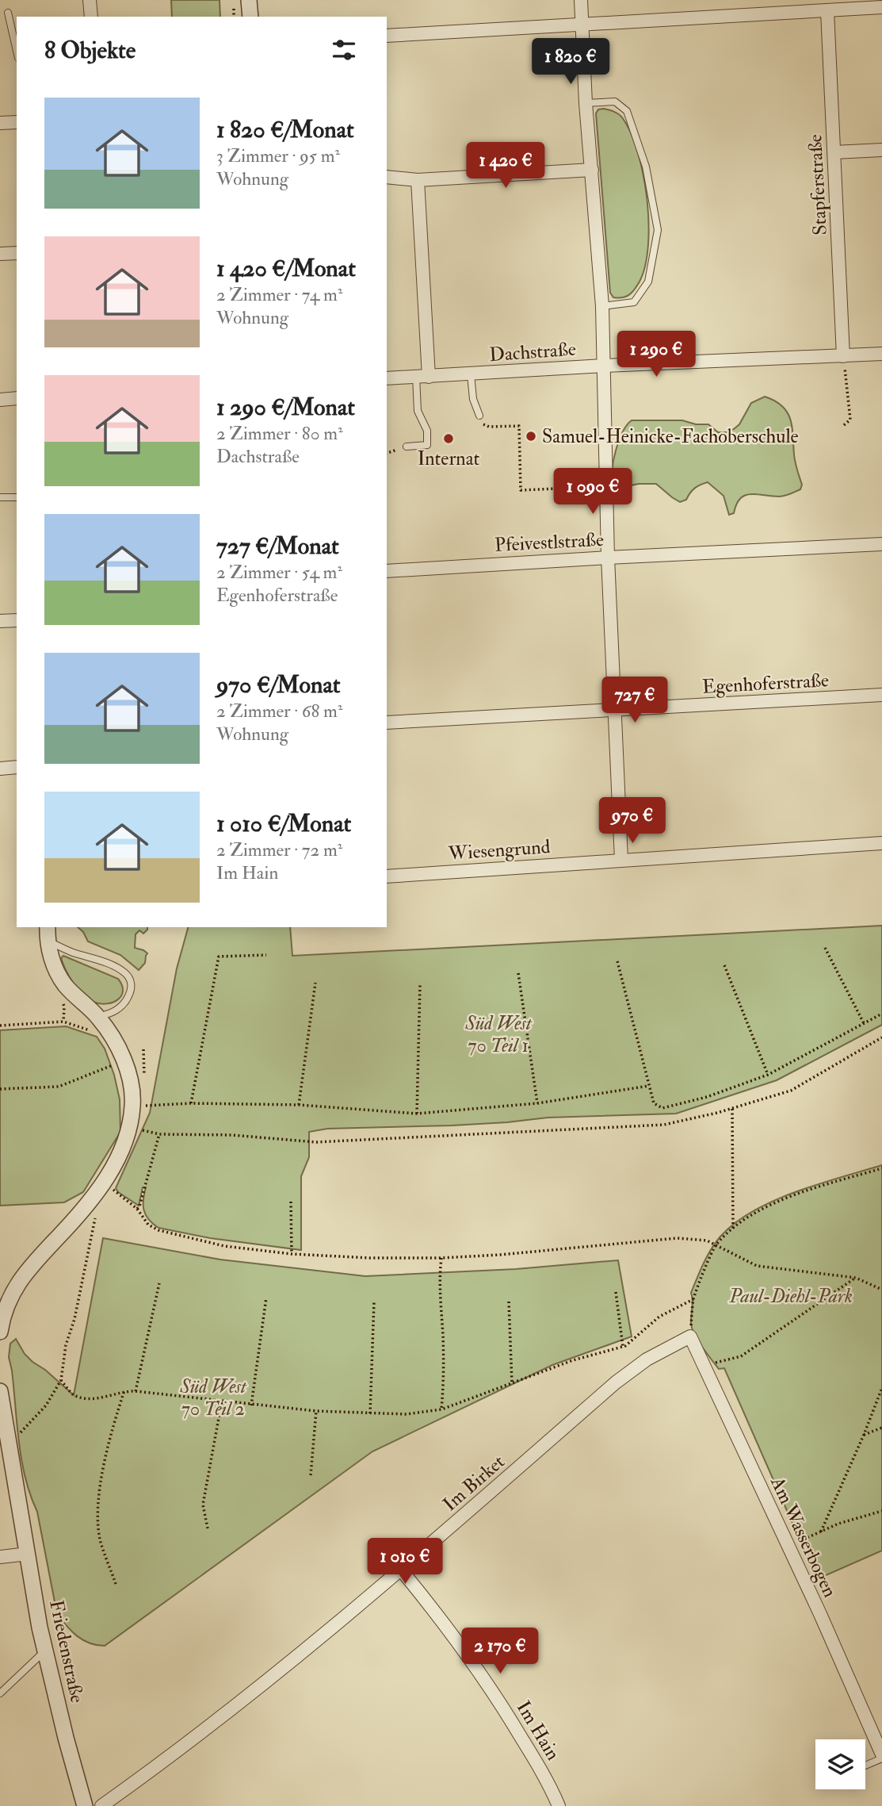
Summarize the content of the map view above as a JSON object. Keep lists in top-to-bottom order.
{
  "streets": {
    "street": [
      "Stapferstraße",
      "Dachstraße",
      "Pfeivestlstraße",
      "Egenhoferstraße",
      "Wiesengrund",
      "Im Birket",
      "Am Wasserbogen",
      "Friedenstraße",
      "Im Hain"
    ]
  },
  "crossings": [
    ["Stapferstraße", "Dachstraße"],
    ["Im Birket", "Am Wasserbogen"],
    ["Im Birket", "Im Hain"]
  ],
  "parks": ["Süd West 70 Teil 1", "Paul-Diehl-Park", "Süd West 70 Teil 2"],
  "places": ["Samuel-Heinicke-Fachoberschule", "Internat"],
  "page": {
    "heading": "8 Objekte",
    "price": [
      "1 820 €",
      "1 420 €",
      "1 290 €",
      "1 090 €",
      "727 €",
      "970 €",
      "1 010 €",
      "2 170 €"
    ],
    "list": [
      {
        "name": "1 820 €/Monat",
        "note": "3 Zimmer · 95 m² · Wohnung"
      },
      {
        "name": "1 420 €/Monat",
        "note": "2 Zimmer · 74 m² · Wohnung"
      },
      {
        "name": "1 290 €/Monat",
        "note": "2 Zimmer · 80 m² · Dachstraße"
      },
      {
        "name": "727 €/Monat",
        "note": "2 Zimmer · 54 m² · Egenhoferstraße"
      },
      {
        "name": "970 €/Monat",
        "note": "2 Zimmer · 68 m² · Wohnung"
      },
      {
        "name": "1 010 €/Monat",
        "note": "2 Zimmer · 72 m² · Im Hain"
      }
    ]
  }
}
